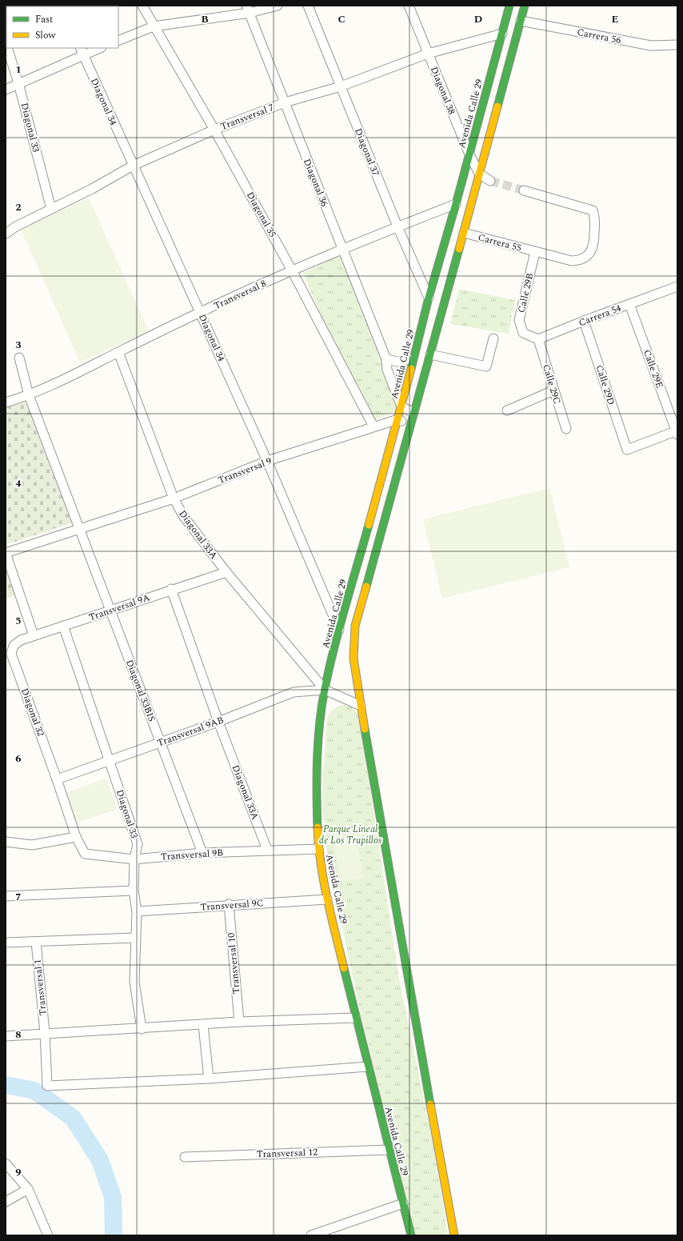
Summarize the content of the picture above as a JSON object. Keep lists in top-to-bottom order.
{
  "streets": {
    "main road": ["Avenida Calle 29"],
    "street": [
      "Carrera 56",
      "Diagonal 38",
      "Diagonal 34",
      "Transversal 7",
      "Diagonal 33",
      "Diagonal 37",
      "Diagonal 36",
      "Diagonal 35",
      "Carrera 55",
      "Calle 29B",
      "Transversal 8",
      "Carrera 54",
      "Calle 29E",
      "Calle 29C",
      "Calle 29D",
      "Transversal 9",
      "Diagonal 33A",
      "Transversal 9A",
      "Diagonal 33BIS",
      "Diagonal 32",
      "Transversal 9AB",
      "Transversal 9B",
      "Transversal 9C",
      "Transversal 10",
      "Transversal 1",
      "Transversal 12"
    ]
  },
  "crossings": [
    ["Diagonal 38", "Avenida Calle 29"],
    ["Diagonal 38", "Transversal 7"],
    ["Diagonal 34", "Avenida Calle 29"],
    ["Diagonal 34", "Transversal 7"],
    ["Diagonal 34", "Transversal 8"],
    ["Diagonal 34", "Transversal 9"],
    ["Avenida Calle 29", "Transversal 7"],
    ["Avenida Calle 29", "Diagonal 37"],
    ["Avenida Calle 29", "Diagonal 36"],
    ["Avenida Calle 29", "Transversal 8"],
    ["Avenida Calle 29", "Transversal 9"],
    ["Avenida Calle 29", "Diagonal 33A"],
    ["Avenida Calle 29", "Transversal 9AB"],
    ["Avenida Calle 29", "Transversal 9B"],
    ["Avenida Calle 29", "Transversal 9C"],
    ["Avenida Calle 29", "Transversal 12"],
    ["Transversal 7", "Diagonal 33"],
    ["Transversal 7", "Diagonal 37"],
    ["Transversal 7", "Diagonal 36"],
    ["Transversal 7", "Diagonal 35"],
    ["Diagonal 33", "Transversal 9A"],
    ["Diagonal 33", "Transversal 9AB"],
    ["Diagonal 33", "Transversal 9B"],
    ["Diagonal 33", "Transversal 9C"],
    ["Diagonal 37", "Transversal 8"],
    ["Diagonal 36", "Transversal 8"],
    ["Diagonal 35", "Transversal 8"],
    ["Diagonal 35", "Transversal 9"],
    ["Carrera 55", "Calle 29B"],
    ["Calle 29B", "Carrera 54"],
    ["Calle 29B", "Calle 29C"],
    ["Transversal 8", "Diagonal 33A"],
    ["Carrera 54", "Calle 29E"],
    ["Carrera 54", "Calle 29C"],
    ["Carrera 54", "Calle 29D"],
    ["Calle 29E", "Calle 29D"],
    ["Transversal 9", "Diagonal 33A"],
    ["Transversal 9", "Diagonal 33BIS"],
    ["Diagonal 33A", "Transversal 9A"],
    ["Diagonal 33A", "Transversal 9AB"],
    ["Diagonal 33A", "Transversal 9B"],
    ["Transversal 9A", "Diagonal 33BIS"],
    ["Transversal 9A", "Diagonal 32"],
    ["Diagonal 33BIS", "Transversal 9AB"],
    ["Diagonal 33BIS", "Transversal 9B"],
    ["Diagonal 32", "Transversal 9AB"],
    ["Diagonal 32", "Transversal 9B"],
    ["Transversal 9AB", "Transversal 9B"],
    ["Transversal 9C", "Transversal 10"]
  ],
  "parks": ["Parque Lineal de Los Trupillos"],
  "legend": ["Fast", "Slow"],
  "grid": {
    "columns": [
      "B",
      "C",
      "D",
      "E"
    ],
    "rows": [
      "1",
      "2",
      "3",
      "4",
      "5",
      "6",
      "7",
      "8",
      "9"
    ]
  }
}
